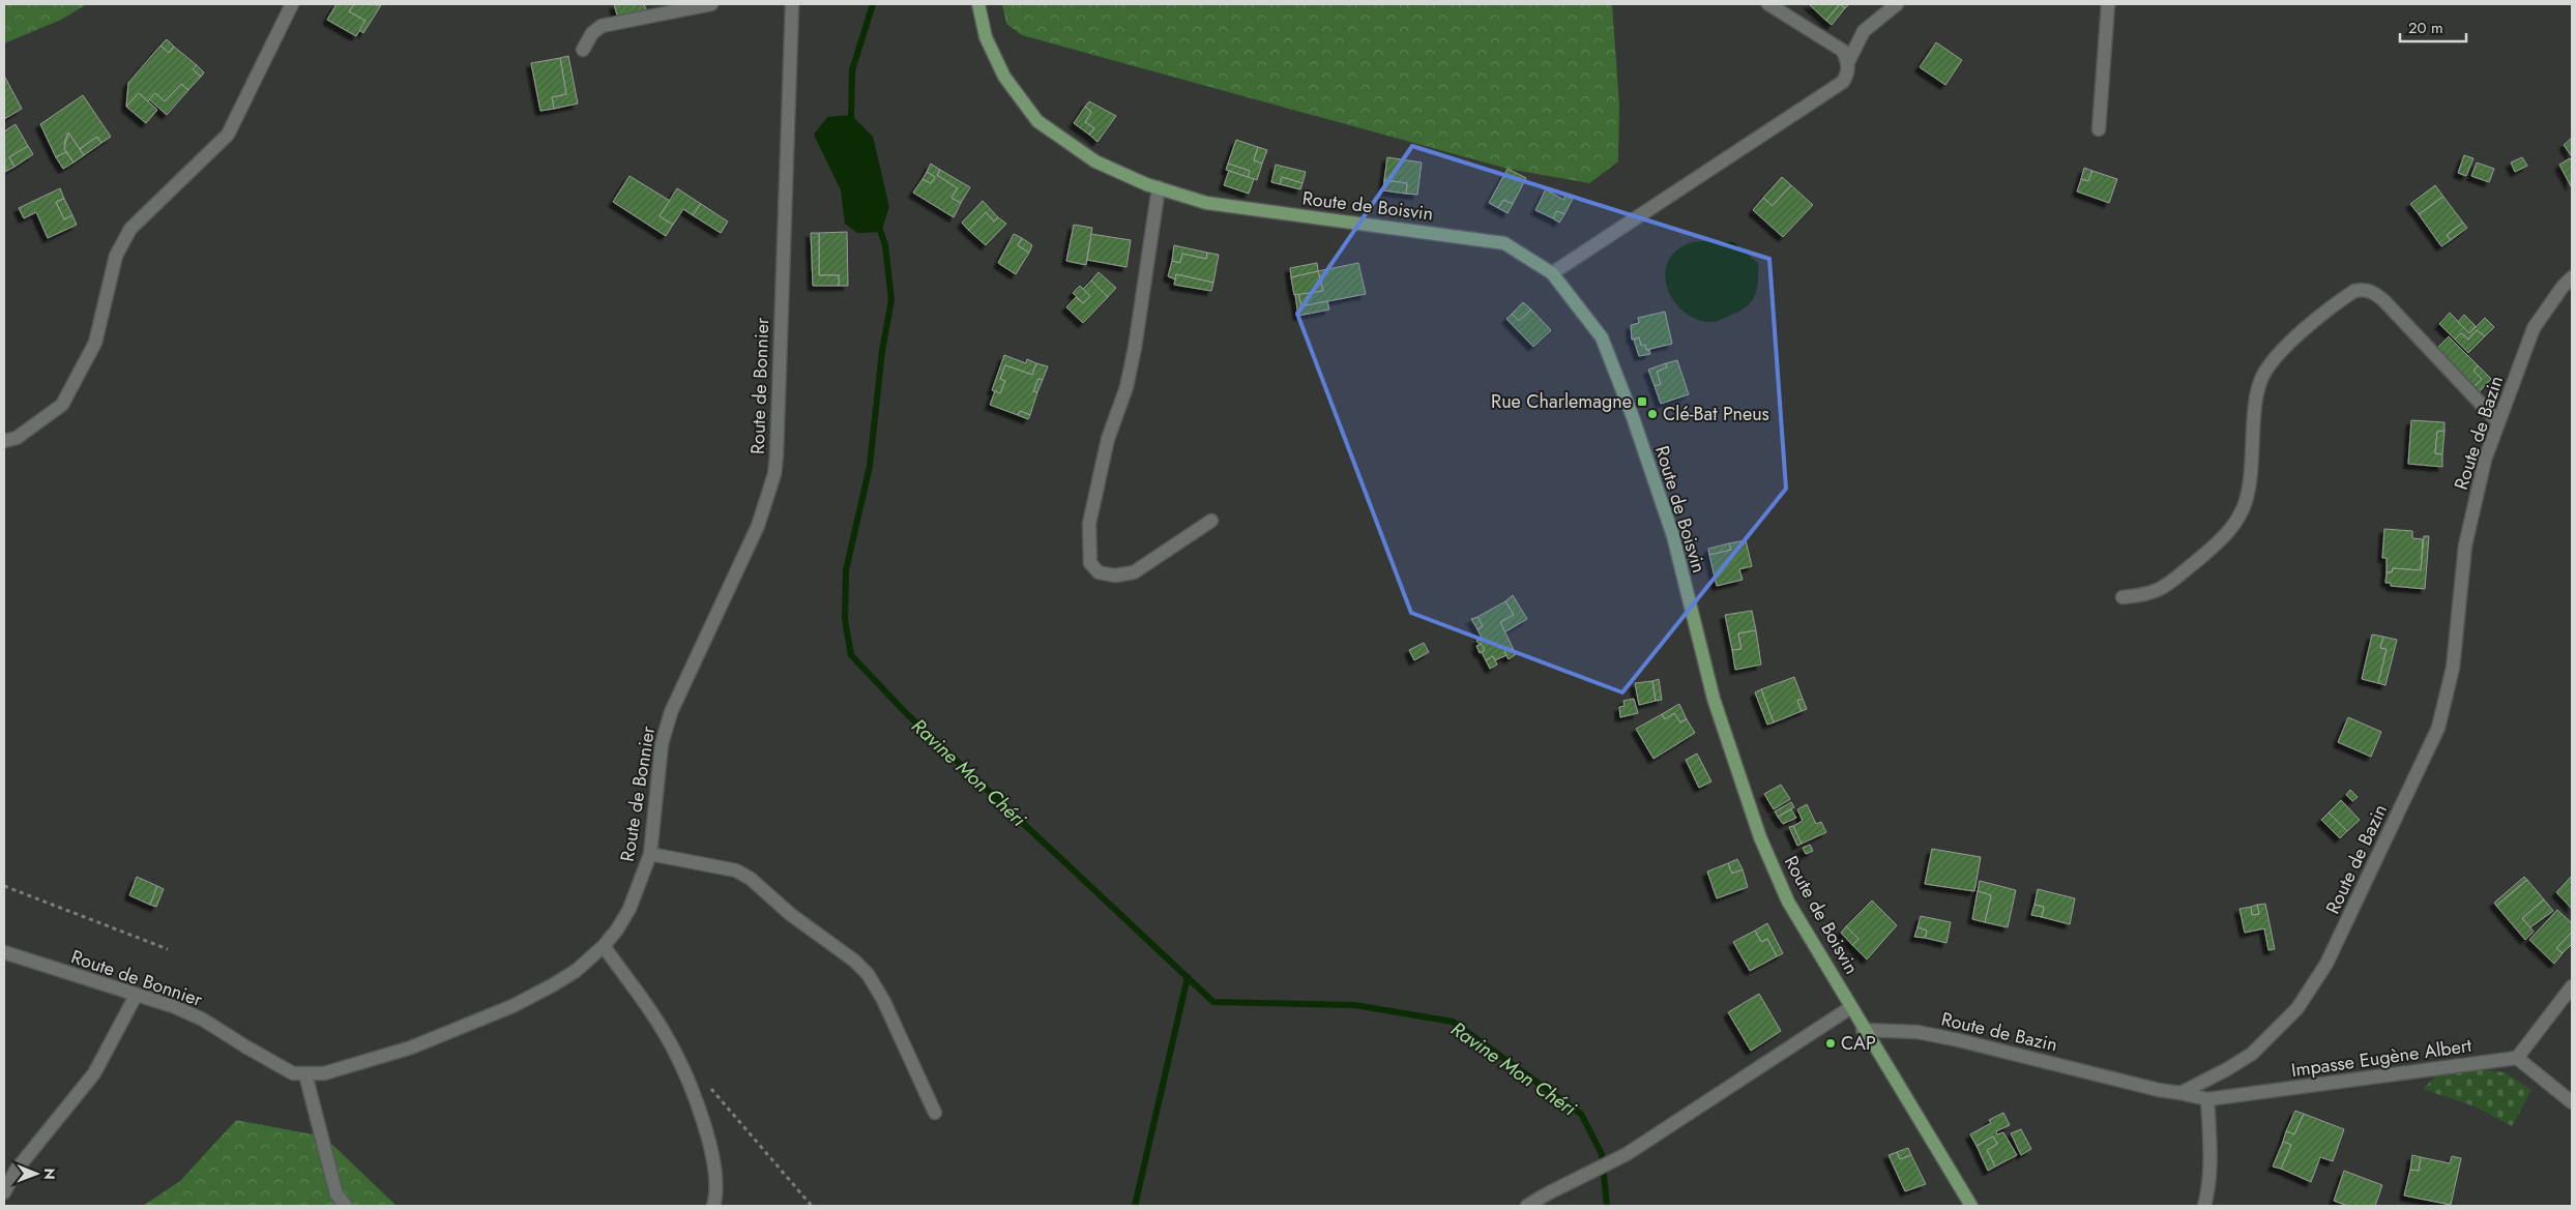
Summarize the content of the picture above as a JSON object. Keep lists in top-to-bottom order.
{
  "streets": {
    "main road": ["Route de Boisvin"],
    "street": ["Route de Bonnier", "Route de Bazin", "Impasse Eugène Albert"]
  },
  "crossings": [
    ["Route de Boisvin", "Route de Bazin"],
    ["Route de Bazin", "Impasse Eugène Albert"]
  ],
  "water": ["Ravine Mon Chéri"],
  "places": {
    "transit": ["Rue Charlemagne"],
    "other": ["Clé-Bat Pneus", "CAP"]
  },
  "scale_bar": "20 m",
  "north": "right"
}
